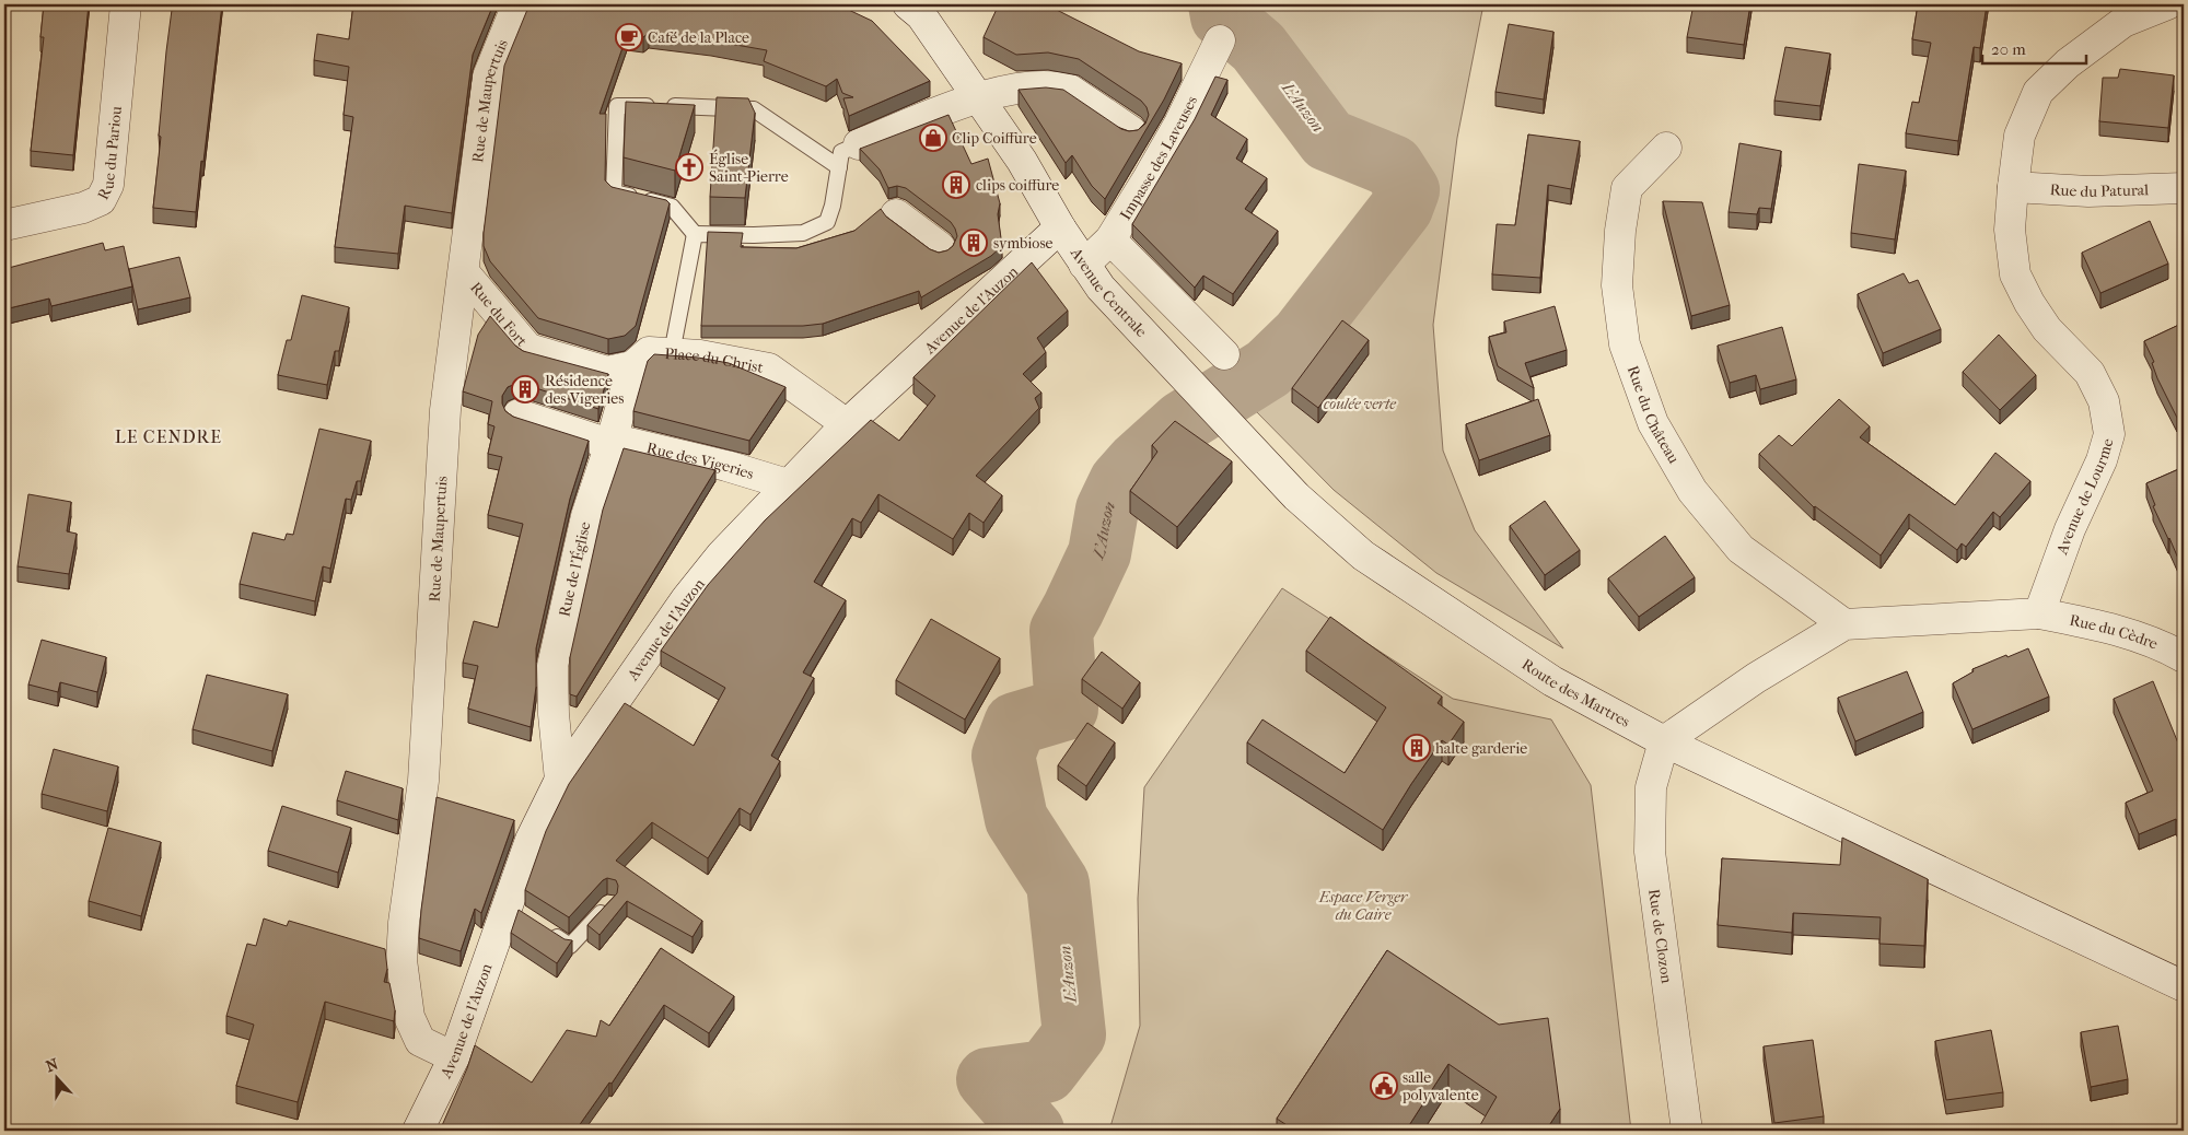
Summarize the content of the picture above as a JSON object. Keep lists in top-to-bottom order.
{
  "streets": {
    "street": [
      "Rue de Maupertuis",
      "Rue du Pariou",
      "Impasse des Laveuses",
      "Rue du Patural",
      "Avenue Centrale",
      "Avenue de l'Auzon",
      "Rue du Fort",
      "Place du Christ",
      "Rue du Château",
      "Rue des Vigeries",
      "Avenue de Lourme",
      "Rue de l'Église",
      "Rue du Cèdre",
      "Route des Martres",
      "Rue de Clozon"
    ]
  },
  "crossings": [
    ["Rue de Maupertuis", "Avenue de l'Auzon"],
    ["Rue de Maupertuis", "Rue du Fort"],
    ["Impasse des Laveuses", "Avenue Centrale"],
    ["Rue du Patural", "Avenue de Lourme"],
    ["Avenue Centrale", "Avenue de l'Auzon"],
    ["Avenue Centrale", "Route des Martres"],
    ["Avenue de l'Auzon", "Place du Christ"],
    ["Avenue de l'Auzon", "Rue des Vigeries"],
    ["Avenue de l'Auzon", "Rue de l'Église"],
    ["Rue du Fort", "Place du Christ"],
    ["Rue du Fort", "Rue de l'Église"],
    ["Place du Christ", "Rue de l'Église"],
    ["Rue des Vigeries", "Rue de l'Église"],
    ["Avenue de Lourme", "Rue du Cèdre"],
    ["Route des Martres", "Rue de Clozon"]
  ],
  "districts": ["LE CENDRE"],
  "water": ["L'Auzon"],
  "parks": ["coulée verte", "Espace Verger du Caire"],
  "places": {
    "cafe": ["Café de la Place"],
    "shop": ["Clip Coiffure"],
    "church": ["Église Saint-Pierre"],
    "building": [
      "clips coiffure",
      "symbiose",
      "Résidence des Vigeries",
      "halte garderie"
    ],
    "public building": ["salle polyvalente"]
  },
  "scale_bar": "20 m",
  "north": "top"
}
